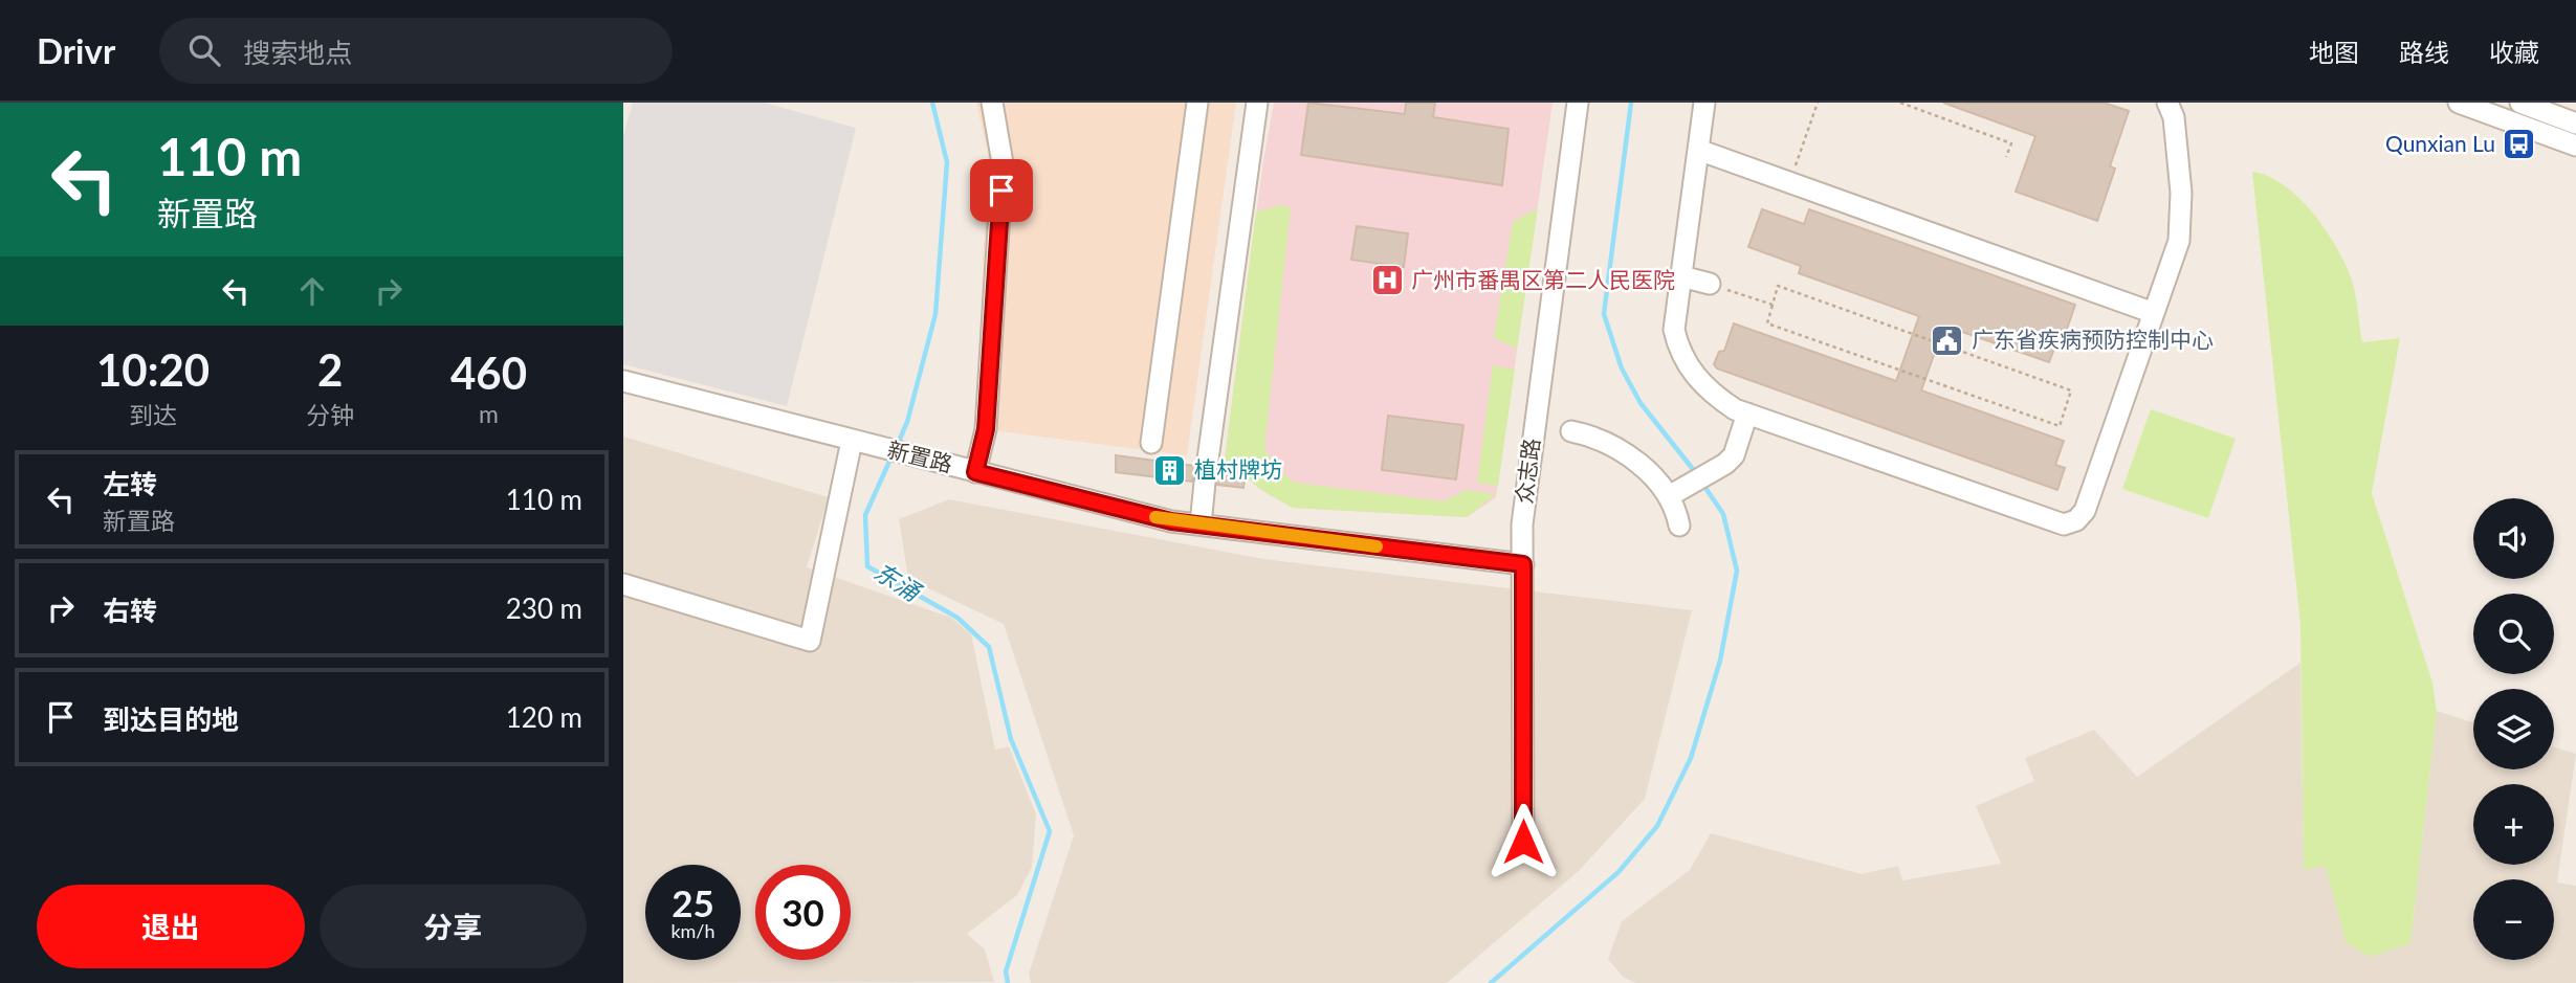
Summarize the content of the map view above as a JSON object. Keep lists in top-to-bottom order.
{
  "streets": {
    "street": ["新置路", "众志路"]
  },
  "crossings": [
    ["新置路", "众志路"]
  ],
  "water": ["东涌"],
  "places": {
    "bus stop": ["Qunxian Lu"],
    "hospital": ["广州市番禺区第二人民医院"],
    "public building": ["广东省疾病预防控制中心"],
    "building": ["植村牌坊"]
  },
  "page": {
    "header": "Drivr",
    "search": "搜索地点",
    "nav": ["地图", "路线", "收藏"],
    "turn": ["110 m", "新置路"],
    "eta": [
      "10:20",
      "到达",
      "2",
      "分钟",
      "460",
      "m"
    ],
    "list": [
      {
        "name": "左转",
        "note": "新置路",
        "value": "110 m"
      },
      {
        "name": "右转",
        "value": "230 m"
      },
      {
        "name": "到达目的地",
        "value": "120 m"
      }
    ],
    "map_buttons": ["+", "−"],
    "speed": "25 km/h",
    "limit": "30",
    "buttons": ["退出", "分享"]
  }
}
